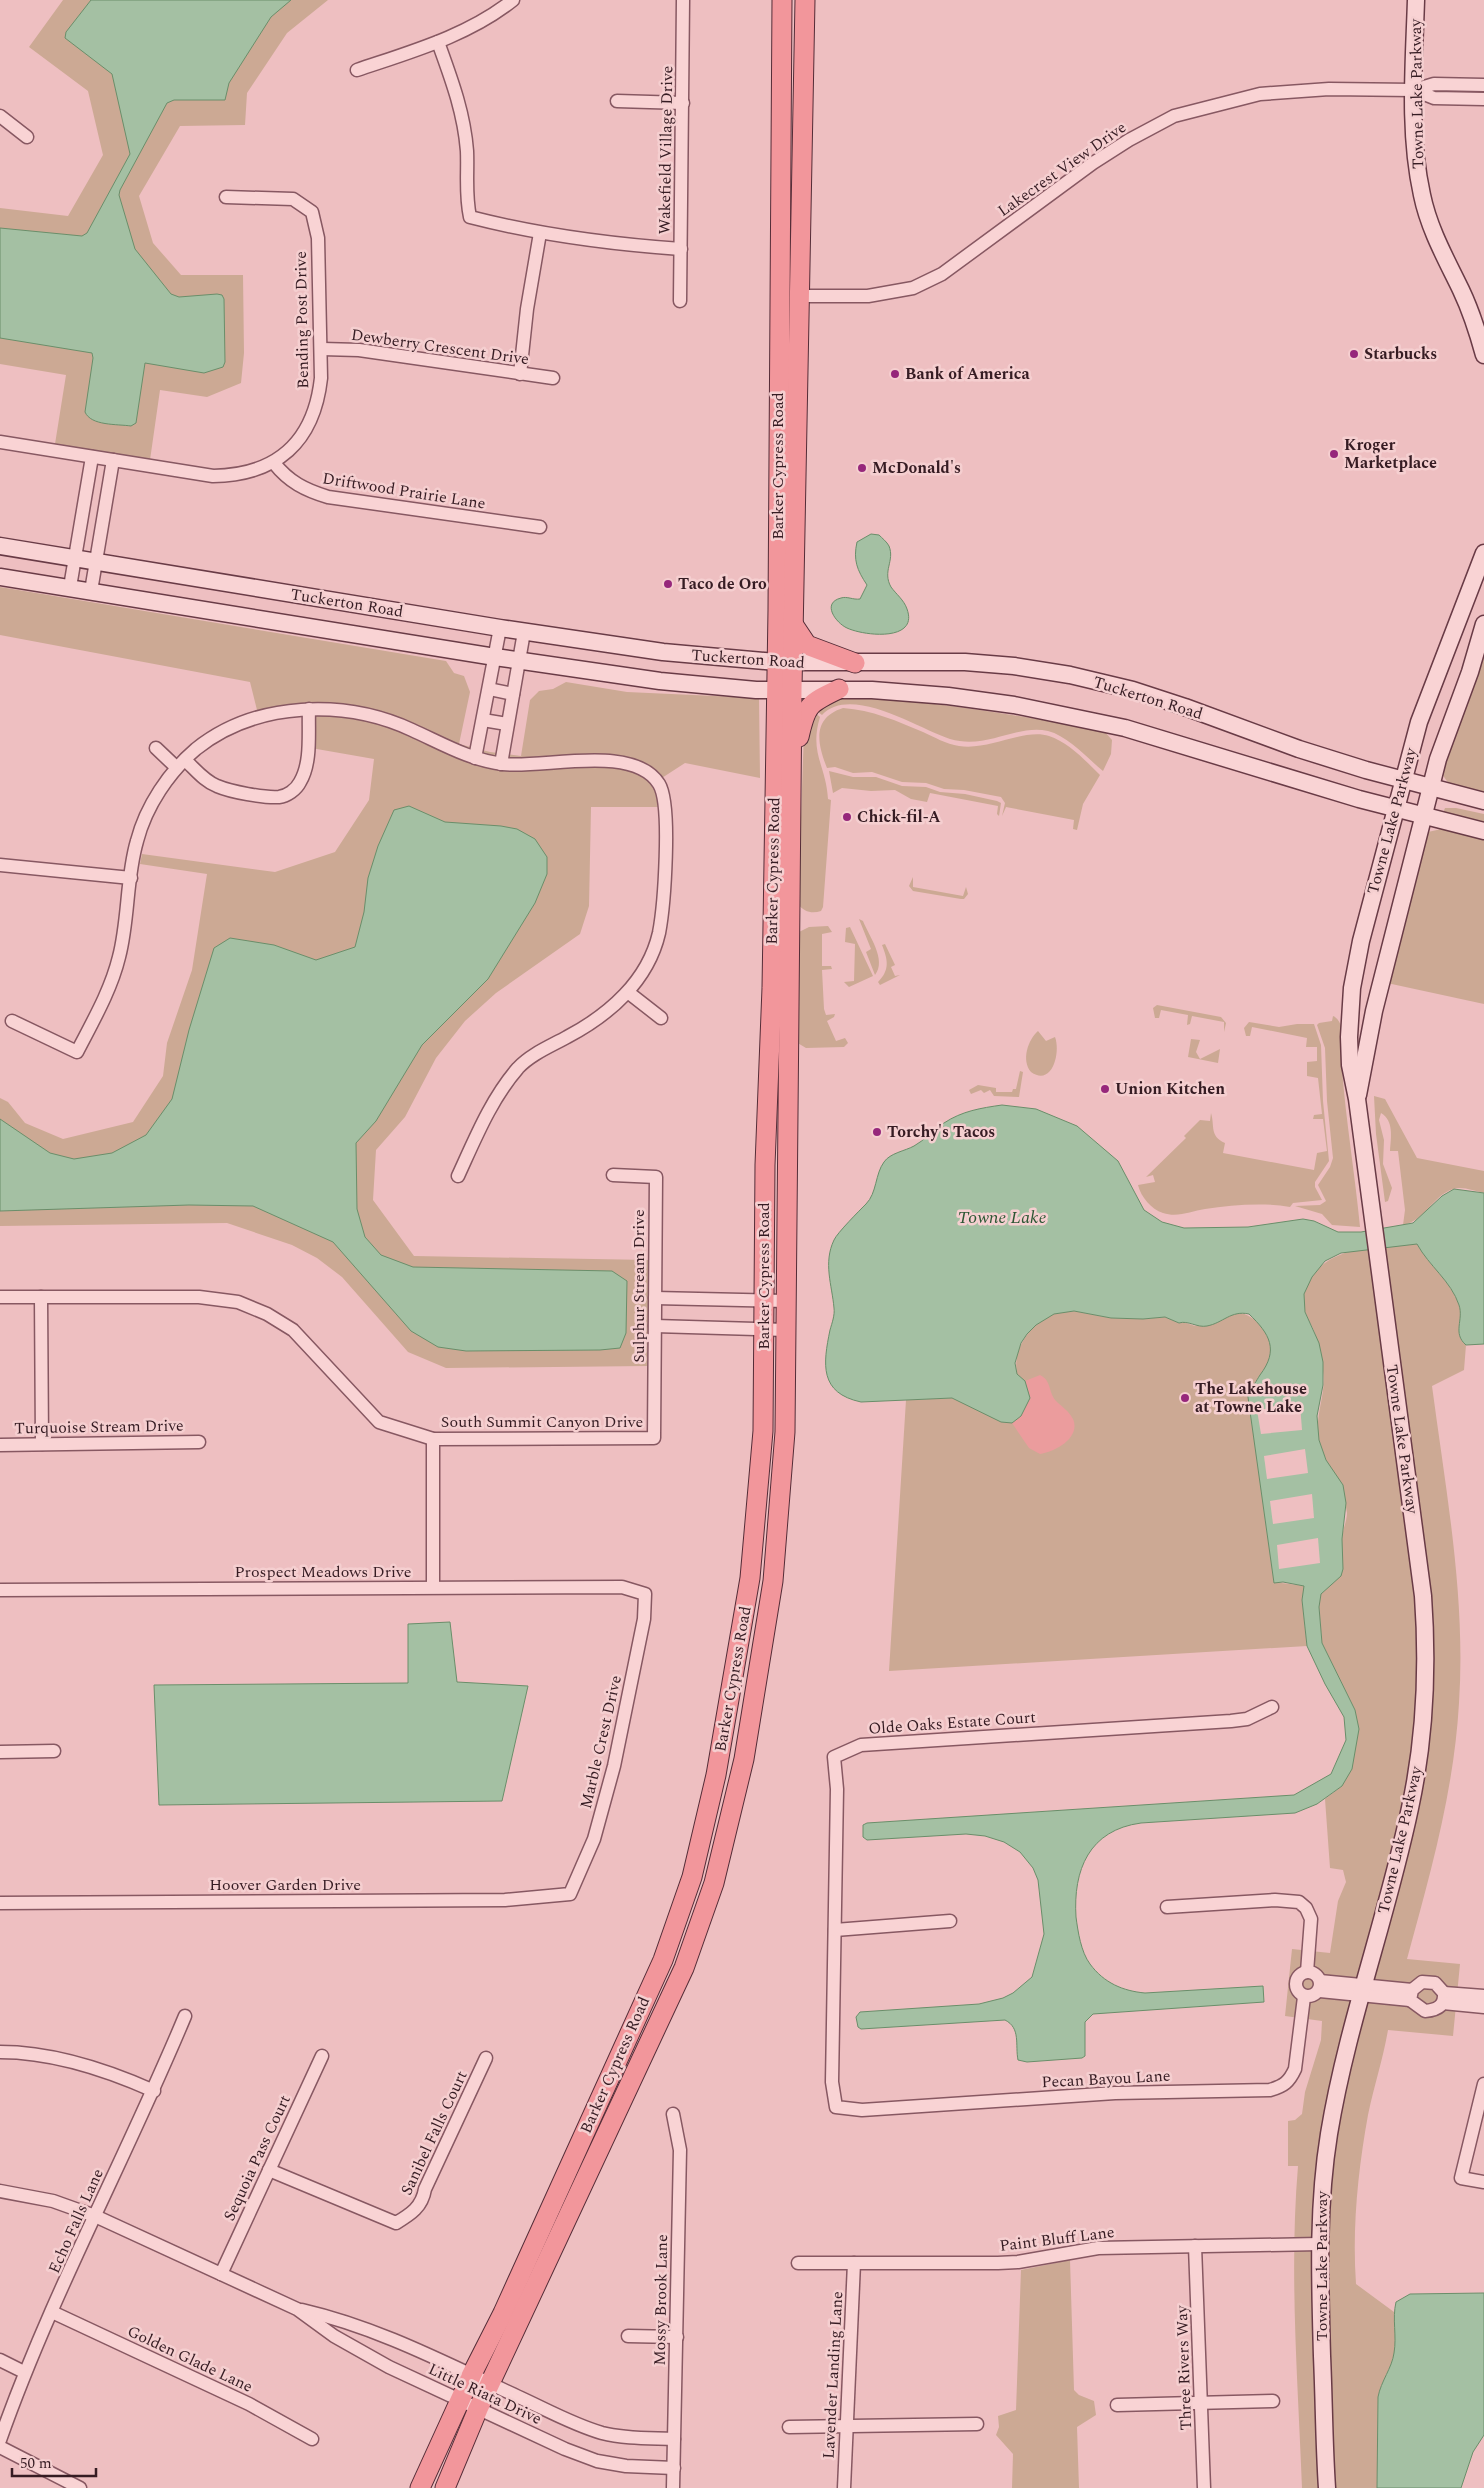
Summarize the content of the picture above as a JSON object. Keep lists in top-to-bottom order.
{
  "streets": {
    "main road": ["Towne Lake Parkway", "Barker Cypress Road", "Tuckerton Road"],
    "street": [
      "Wakefield Village Drive",
      "Lakecrest View Drive",
      "Bending Post Drive",
      "Dewberry Crescent Drive",
      "Driftwood Prairie Lane",
      "Sulphur Stream Drive",
      "South Summit Canyon Drive",
      "Turquoise Stream Drive",
      "Prospect Meadows Drive",
      "Olde Oaks Estate Court",
      "Marble Crest Drive",
      "Hoover Garden Drive",
      "Pecan Bayou Lane",
      "Sanibel Falls Court",
      "Sequoia Pass Court",
      "Echo Falls Lane",
      "Paint Bluff Lane",
      "Mossy Brook Lane",
      "Golden Glade Lane",
      "Three Rivers Way",
      "Lavender Landing Lane",
      "Little Riata Drive"
    ]
  },
  "crossings": [
    ["Towne Lake Parkway", "Lakecrest View Drive"],
    ["Towne Lake Parkway", "Tuckerton Road"],
    ["Towne Lake Parkway", "Paint Bluff Lane"],
    ["Lakecrest View Drive", "Barker Cypress Road"],
    ["Bending Post Drive", "Dewberry Crescent Drive"],
    ["Bending Post Drive", "Driftwood Prairie Lane"],
    ["Barker Cypress Road", "Tuckerton Road"],
    ["Barker Cypress Road", "Little Riata Drive"],
    ["Sulphur Stream Drive", "South Summit Canyon Drive"],
    ["Prospect Meadows Drive", "Marble Crest Drive"],
    ["Olde Oaks Estate Court", "Pecan Bayou Lane"],
    ["Marble Crest Drive", "Hoover Garden Drive"],
    ["Sanibel Falls Court", "Sequoia Pass Court"],
    ["Sequoia Pass Court", "Little Riata Drive"],
    ["Echo Falls Lane", "Golden Glade Lane"],
    ["Echo Falls Lane", "Little Riata Drive"],
    ["Paint Bluff Lane", "Three Rivers Way"],
    ["Paint Bluff Lane", "Lavender Landing Lane"],
    ["Mossy Brook Lane", "Little Riata Drive"]
  ],
  "water": ["Towne Lake"],
  "places": [
    "Starbucks",
    "Bank of America",
    "Kroger Marketplace",
    "McDonald's",
    "Taco de Oro",
    "Chick-fil-A",
    "Union Kitchen",
    "Torchy's Tacos",
    "The Lakehouse at Towne Lake"
  ],
  "scale_bar": "50 m"
}
